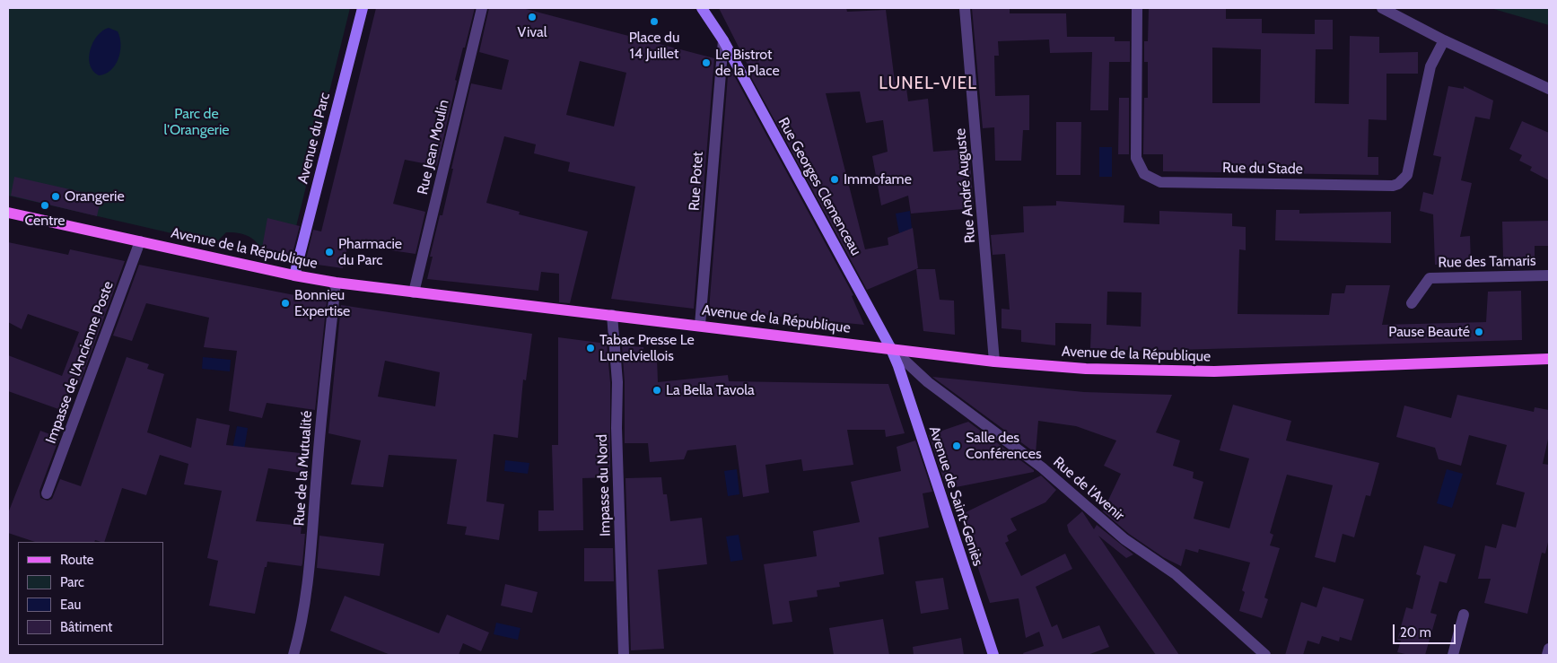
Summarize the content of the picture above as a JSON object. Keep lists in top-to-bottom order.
{
  "streets": {
    "main road": ["Avenue de la République"],
    "street": [
      "Avenue du Parc",
      "Rue Jean Moulin",
      "Rue du Stade",
      "Rue Potet",
      "Rue André Auguste",
      "Rue Georges Clemenceau",
      "Rue des Tamaris",
      "Impasse de l'Ancienne Poste",
      "Rue de la Mutualité",
      "Impasse du Nord",
      "Rue de l'Avenir",
      "Avenue de Saint-Geniès"
    ]
  },
  "crossings": [
    ["Avenue du Parc", "Avenue de la République"],
    ["Rue Jean Moulin", "Avenue de la République"],
    ["Rue Potet", "Rue Georges Clemenceau"],
    ["Rue Potet", "Avenue de la République"],
    ["Rue André Auguste", "Avenue de la République"],
    ["Rue Georges Clemenceau", "Avenue de la République"],
    ["Rue Georges Clemenceau", "Rue de l'Avenir"],
    ["Rue Georges Clemenceau", "Avenue de Saint-Geniès"],
    ["Avenue de la République", "Impasse de l'Ancienne Poste"],
    ["Avenue de la République", "Rue de la Mutualité"],
    ["Avenue de la République", "Impasse du Nord"],
    ["Avenue de la République", "Rue de l'Avenir"],
    ["Avenue de la République", "Avenue de Saint-Geniès"],
    ["Rue de l'Avenir", "Avenue de Saint-Geniès"]
  ],
  "districts": ["LUNEL-VIEL"],
  "parks": ["Parc de l'Orangerie"],
  "places": [
    "Vival",
    "Place du 14 Juillet",
    "Le Bistrot de la Place",
    "Immofame",
    "Orangerie",
    "Centre",
    "Pharmacie du Parc",
    "Bonnieu Expertise",
    "Pause Beauté",
    "Tabac Presse Le Lunelviellois",
    "La Bella Tavola",
    "Salle des Conférences"
  ],
  "legend": [
    "Route",
    "Parc",
    "Eau",
    "Bâtiment"
  ],
  "scale_bar": "20 m"
}
